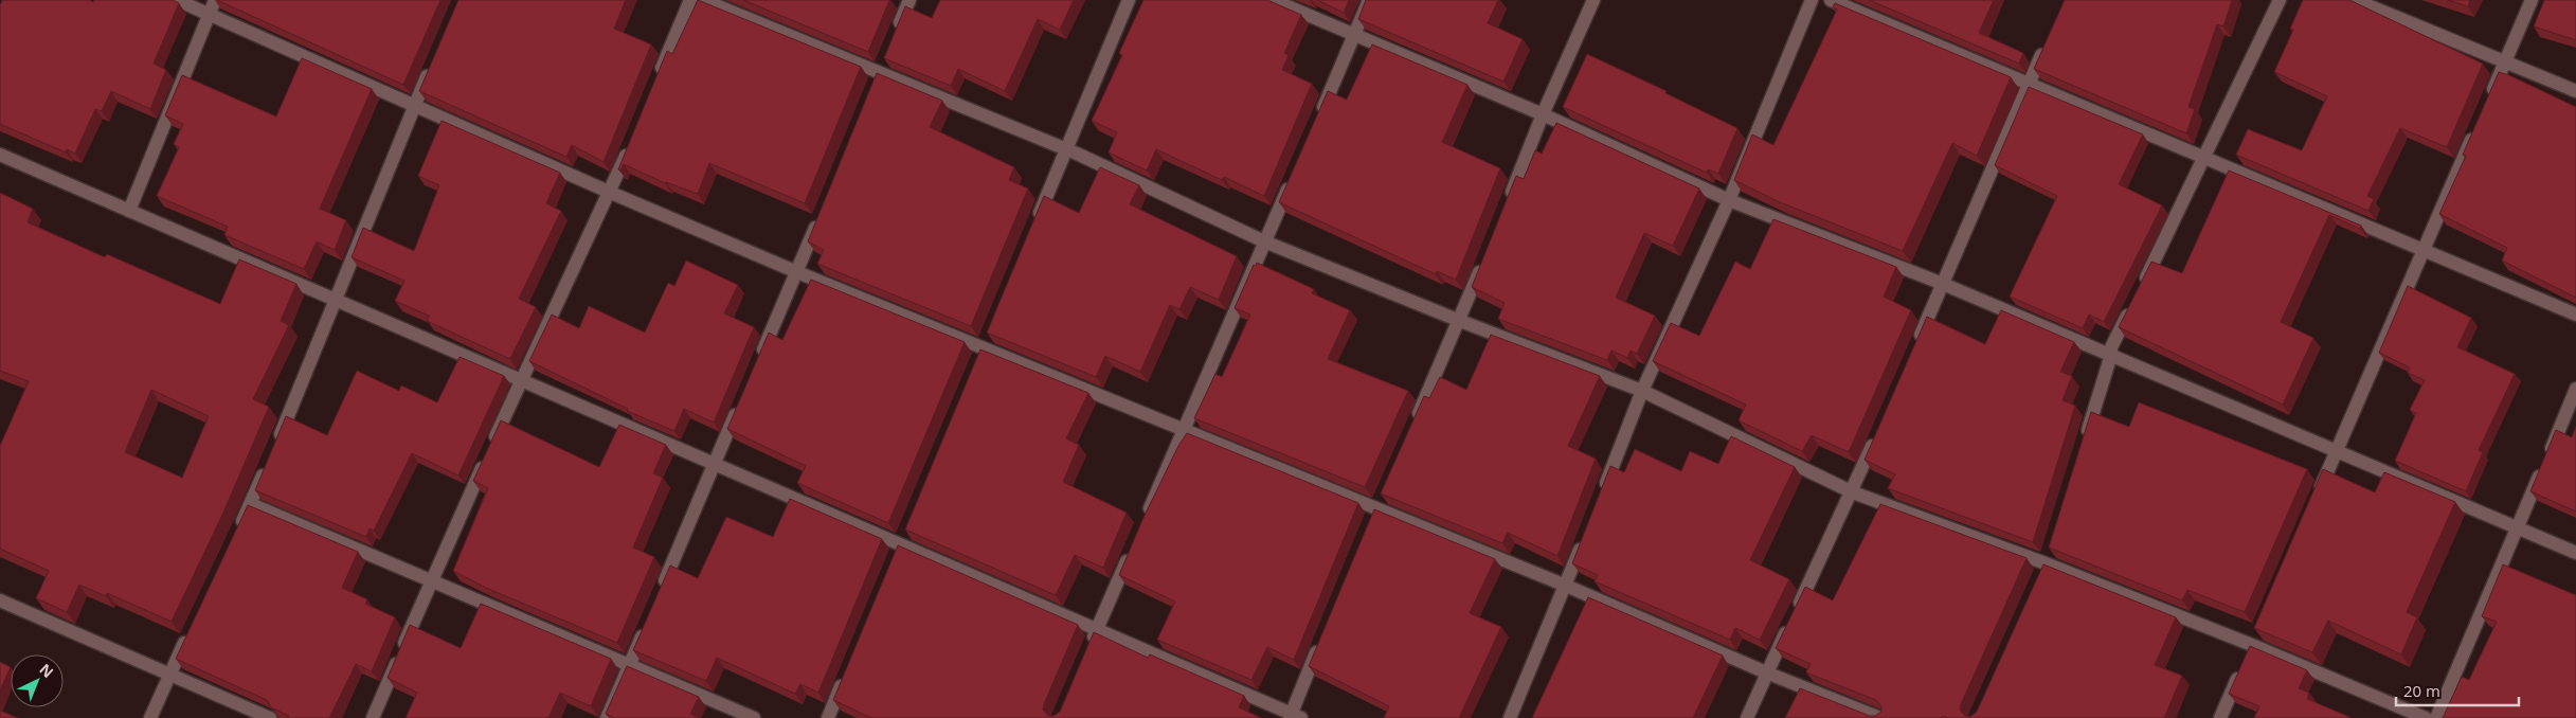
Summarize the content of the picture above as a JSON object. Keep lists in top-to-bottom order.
{
  "scale_bar": "20 m",
  "north": "top right"
}
